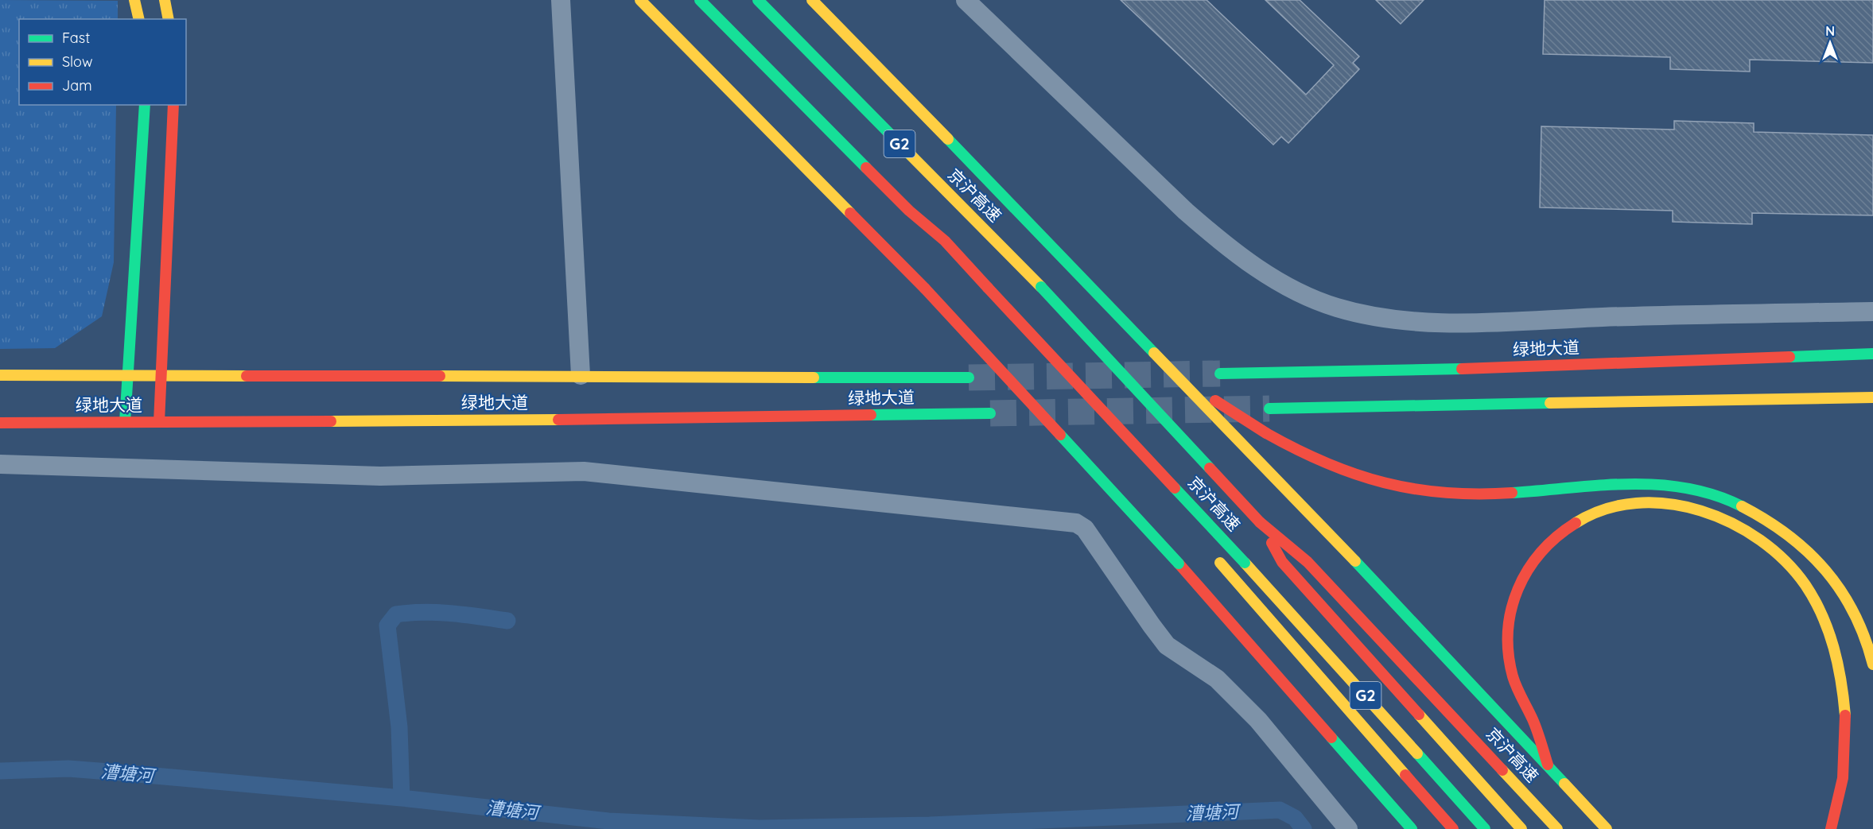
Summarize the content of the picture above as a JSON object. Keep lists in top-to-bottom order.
{
  "streets": {
    "main road": ["G2", "京沪高速", "绿地大道"]
  },
  "water": ["漕塘河"],
  "legend": ["Fast", "Slow", "Jam"],
  "north": "top"
}
